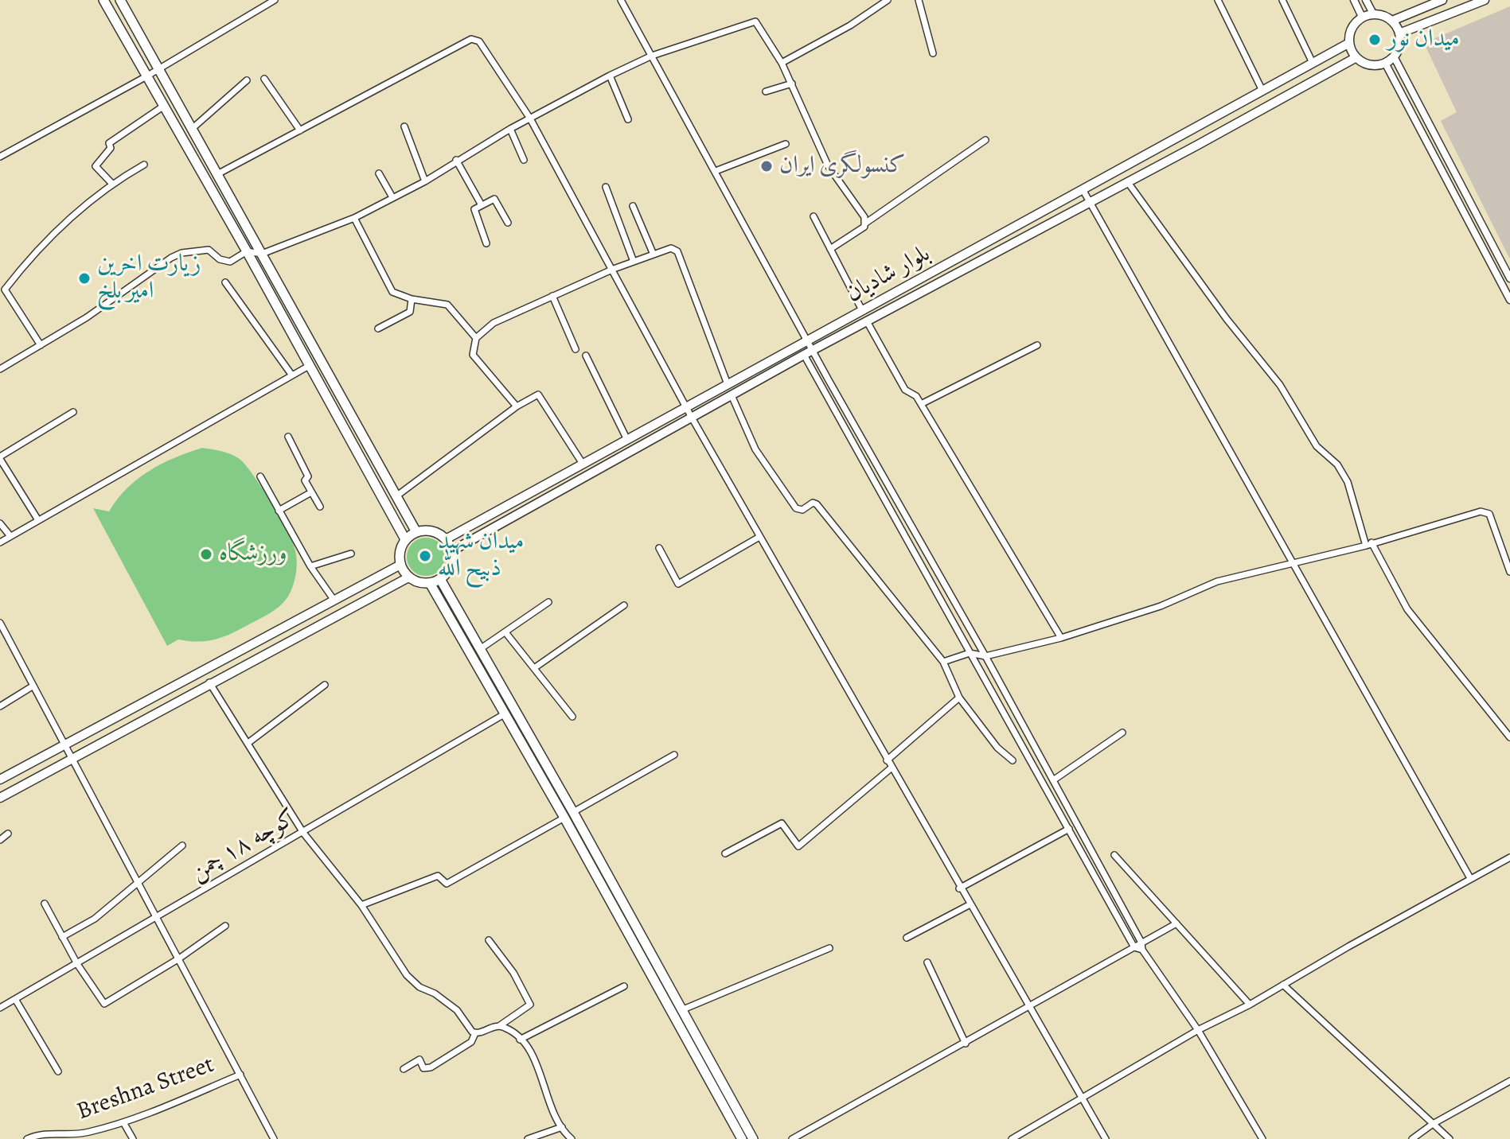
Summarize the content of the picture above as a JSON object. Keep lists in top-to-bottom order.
{
  "streets": {
    "main road": ["بلوار شادیان"],
    "street": ["كوچه ١٨ چمن", "Breshna Street"]
  },
  "places": [
    "میدان نور",
    "کنسولگری ایران",
    "زیارت اخرین امیر بلخ",
    "ورزشگاه",
    "میدان شهید ذبیح الله"
  ]
}
